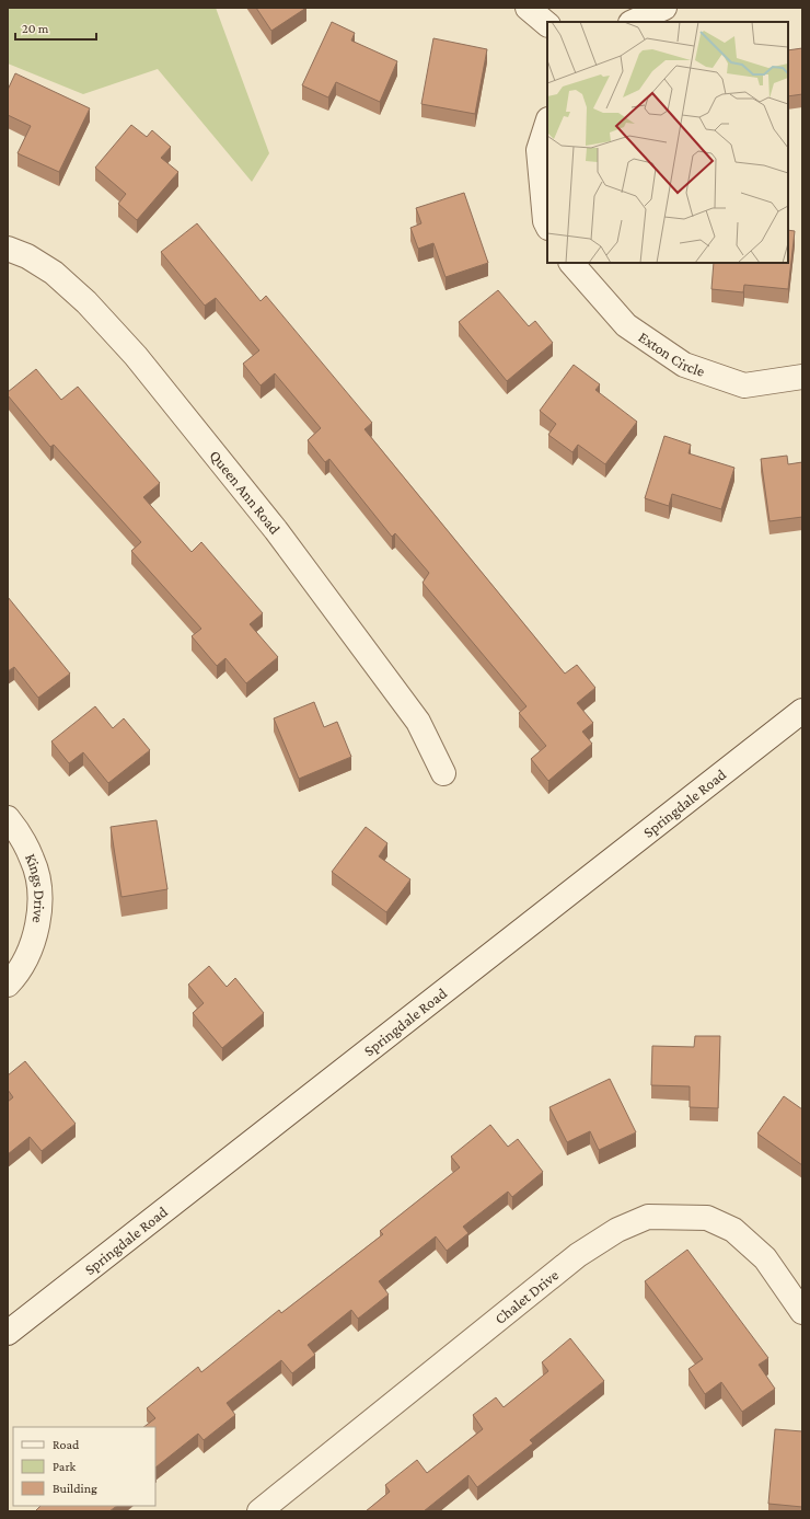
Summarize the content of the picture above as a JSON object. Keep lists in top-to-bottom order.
{
  "streets": {
    "street": [
      "Exton Circle",
      "Queen Ann Road",
      "Springdale Road",
      "Kings Drive",
      "Chalet Drive"
    ]
  },
  "legend": ["Road", "Park", "Building"],
  "scale_bar": "20 m"
}
